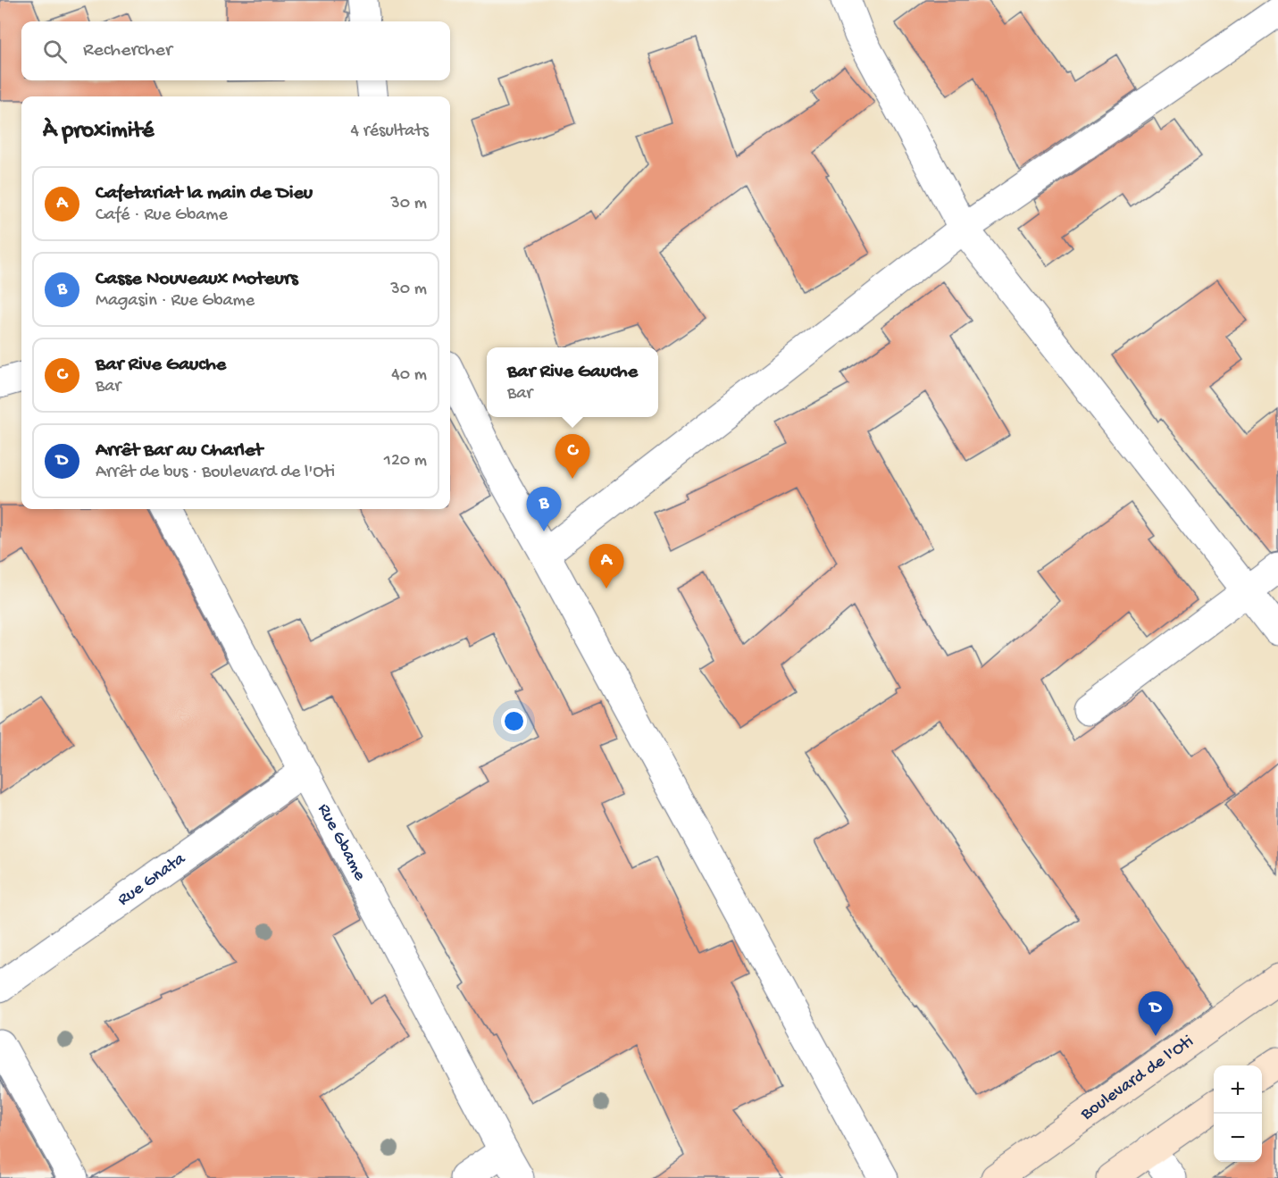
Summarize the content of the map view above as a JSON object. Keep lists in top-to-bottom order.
{
  "streets": {
    "main road": ["Boulevard de l'Oti"],
    "street": ["Rue Gbame", "Rue Gnata"]
  },
  "crossings": [
    ["Rue Gbame", "Rue Gnata"]
  ],
  "page": {
    "search": "Rechercher",
    "heading": ["À proximité", "4 résultats"],
    "list": [
      {
        "mark": "A",
        "name": "Cafetariat la main de Dieu",
        "note": "Café · Rue Gbame",
        "value": "30 m"
      },
      {
        "mark": "B",
        "name": "Casse Nouveaux Moteurs",
        "note": "Magasin · Rue Gbame",
        "value": "30 m"
      },
      {
        "mark": "C",
        "name": "Bar Rive Gauche",
        "note": "Bar",
        "value": "40 m"
      },
      {
        "mark": "D",
        "name": "Arrêt Bar au Charlet",
        "note": "Arrêt de bus · Boulevard de l'Oti",
        "value": "120 m"
      }
    ],
    "popup": ["Bar Rive Gauche", "Bar"],
    "pins": [
      "C",
      "B",
      "A",
      "D"
    ],
    "map_buttons": ["+", "−"]
  }
}
